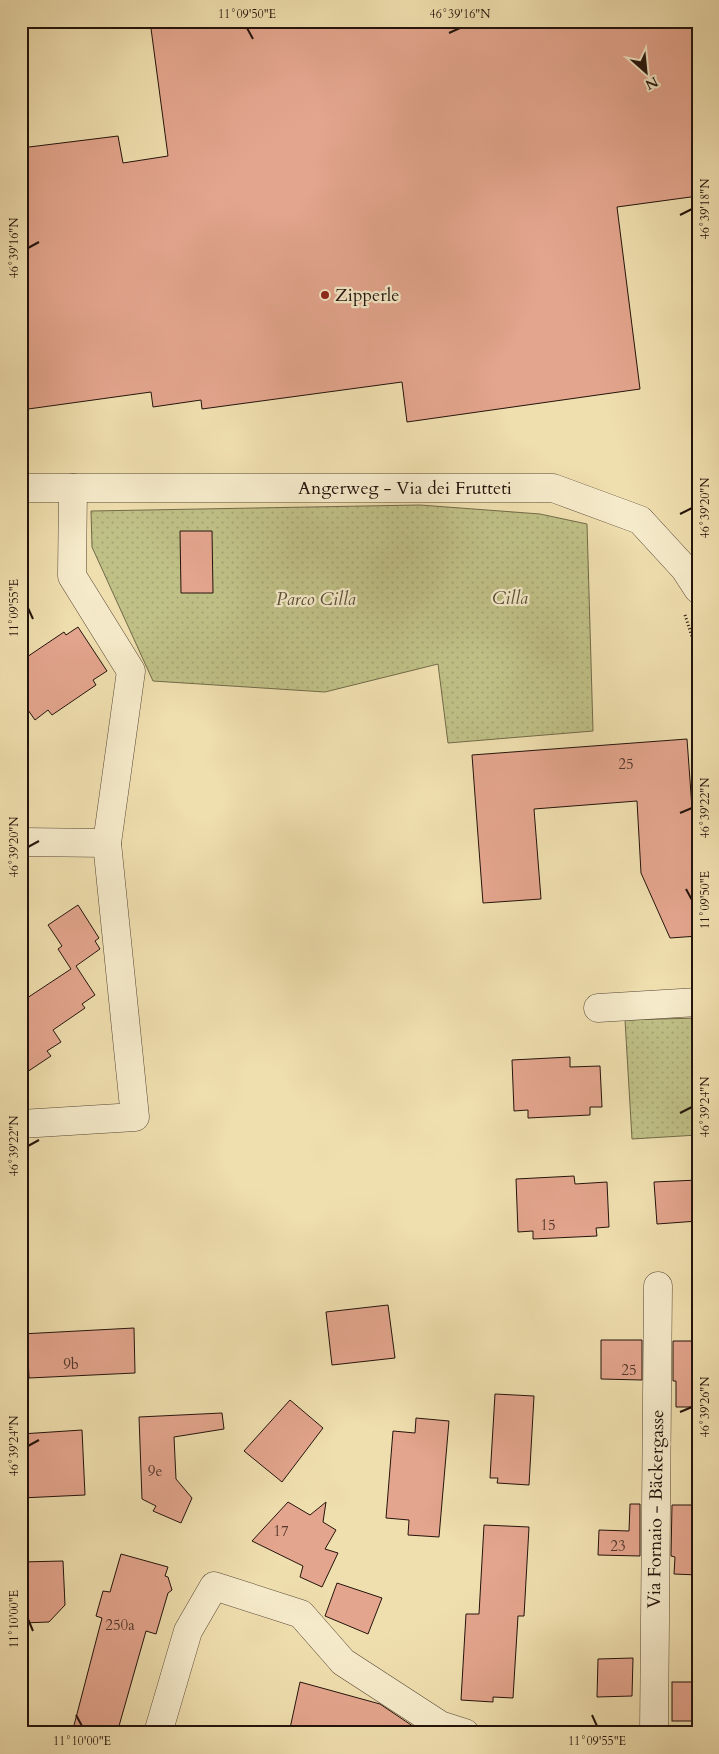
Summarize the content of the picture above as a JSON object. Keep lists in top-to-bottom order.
{
  "streets": {
    "street": ["Angerweg - Via dei Frutteti", "Via Fornaio - Bäckergasse"]
  },
  "parks": ["Cilla", "Parco Cilla"],
  "places": ["Zipperle"],
  "house_numbers": [
    "25",
    "15",
    "9b",
    "25",
    "9e",
    "17",
    "23",
    "250a"
  ],
  "north": "bottom right",
  "coordinates": [
    "11°09'50\"E",
    "46°39'16\"N",
    "46°39'18\"N",
    "46°39'20\"N",
    "11°09'55\"E",
    "46°39'22\"N",
    "46°39'24\"N",
    "46°39'26\"N",
    "11°10'00\"E"
  ]
}
